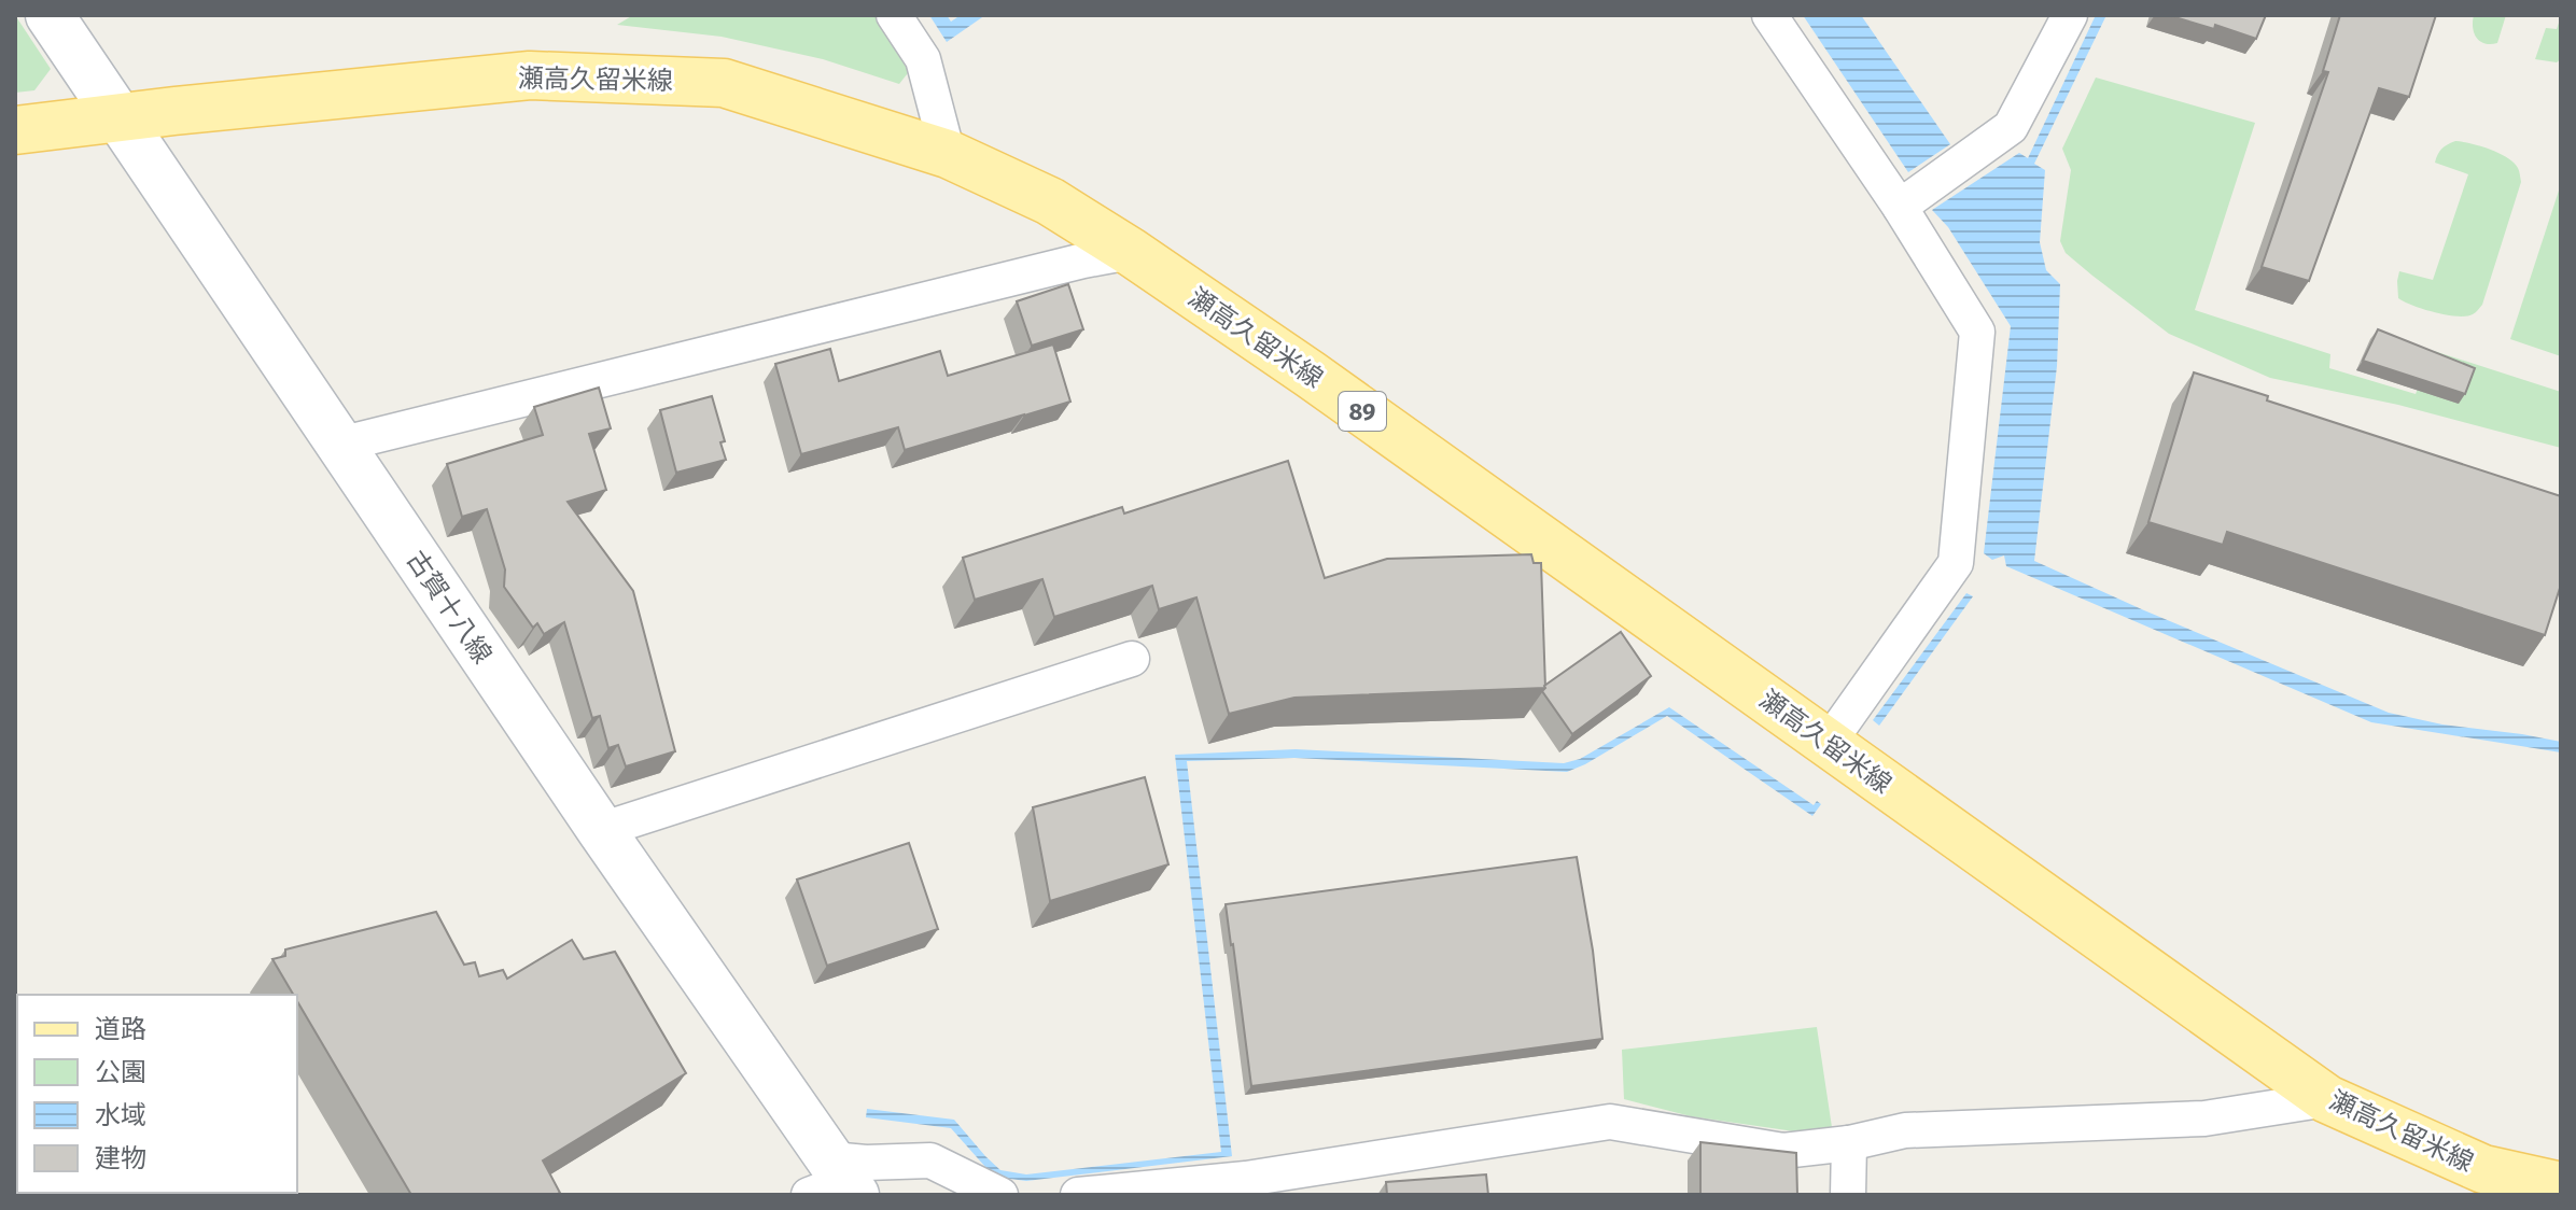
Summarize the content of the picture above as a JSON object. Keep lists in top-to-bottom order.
{
  "streets": {
    "main road": ["瀬高久留米線", "89", "古賀十八線"]
  },
  "crossings": [
    ["瀬高久留米線", "古賀十八線"]
  ],
  "legend": [
    "道路",
    "公園",
    "水域",
    "建物"
  ]
}
